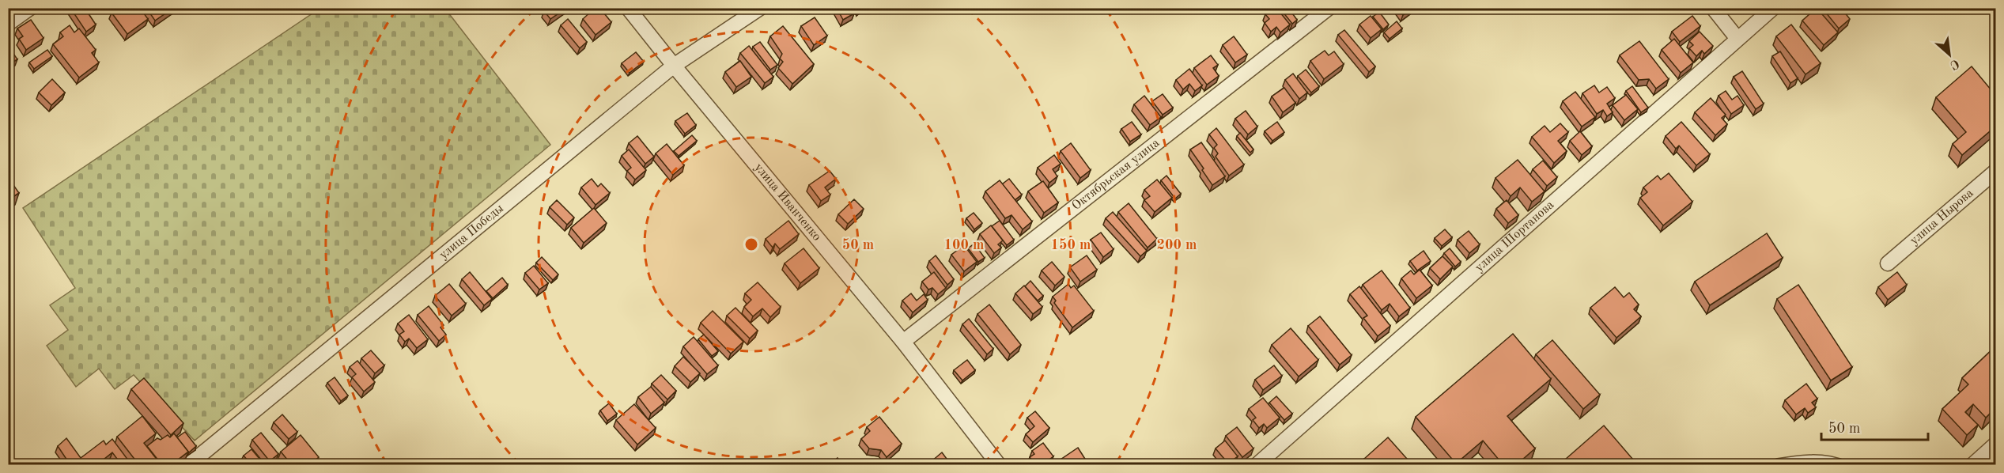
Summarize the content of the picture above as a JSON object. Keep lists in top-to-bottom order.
{
  "streets": {
    "street": [
      "Октябрьская улица",
      "улица Иванченко",
      "улица Нырова",
      "улица Победы",
      "улица Шортанова"
    ]
  },
  "crossings": [
    ["Октябрьская улица", "улица Иванченко"],
    ["улица Иванченко", "улица Победы"]
  ],
  "scale_bar": "50 m",
  "north": "bottom right",
  "rings": [
    "50 m",
    "100 m",
    "150 m",
    "200 m"
  ]
}
